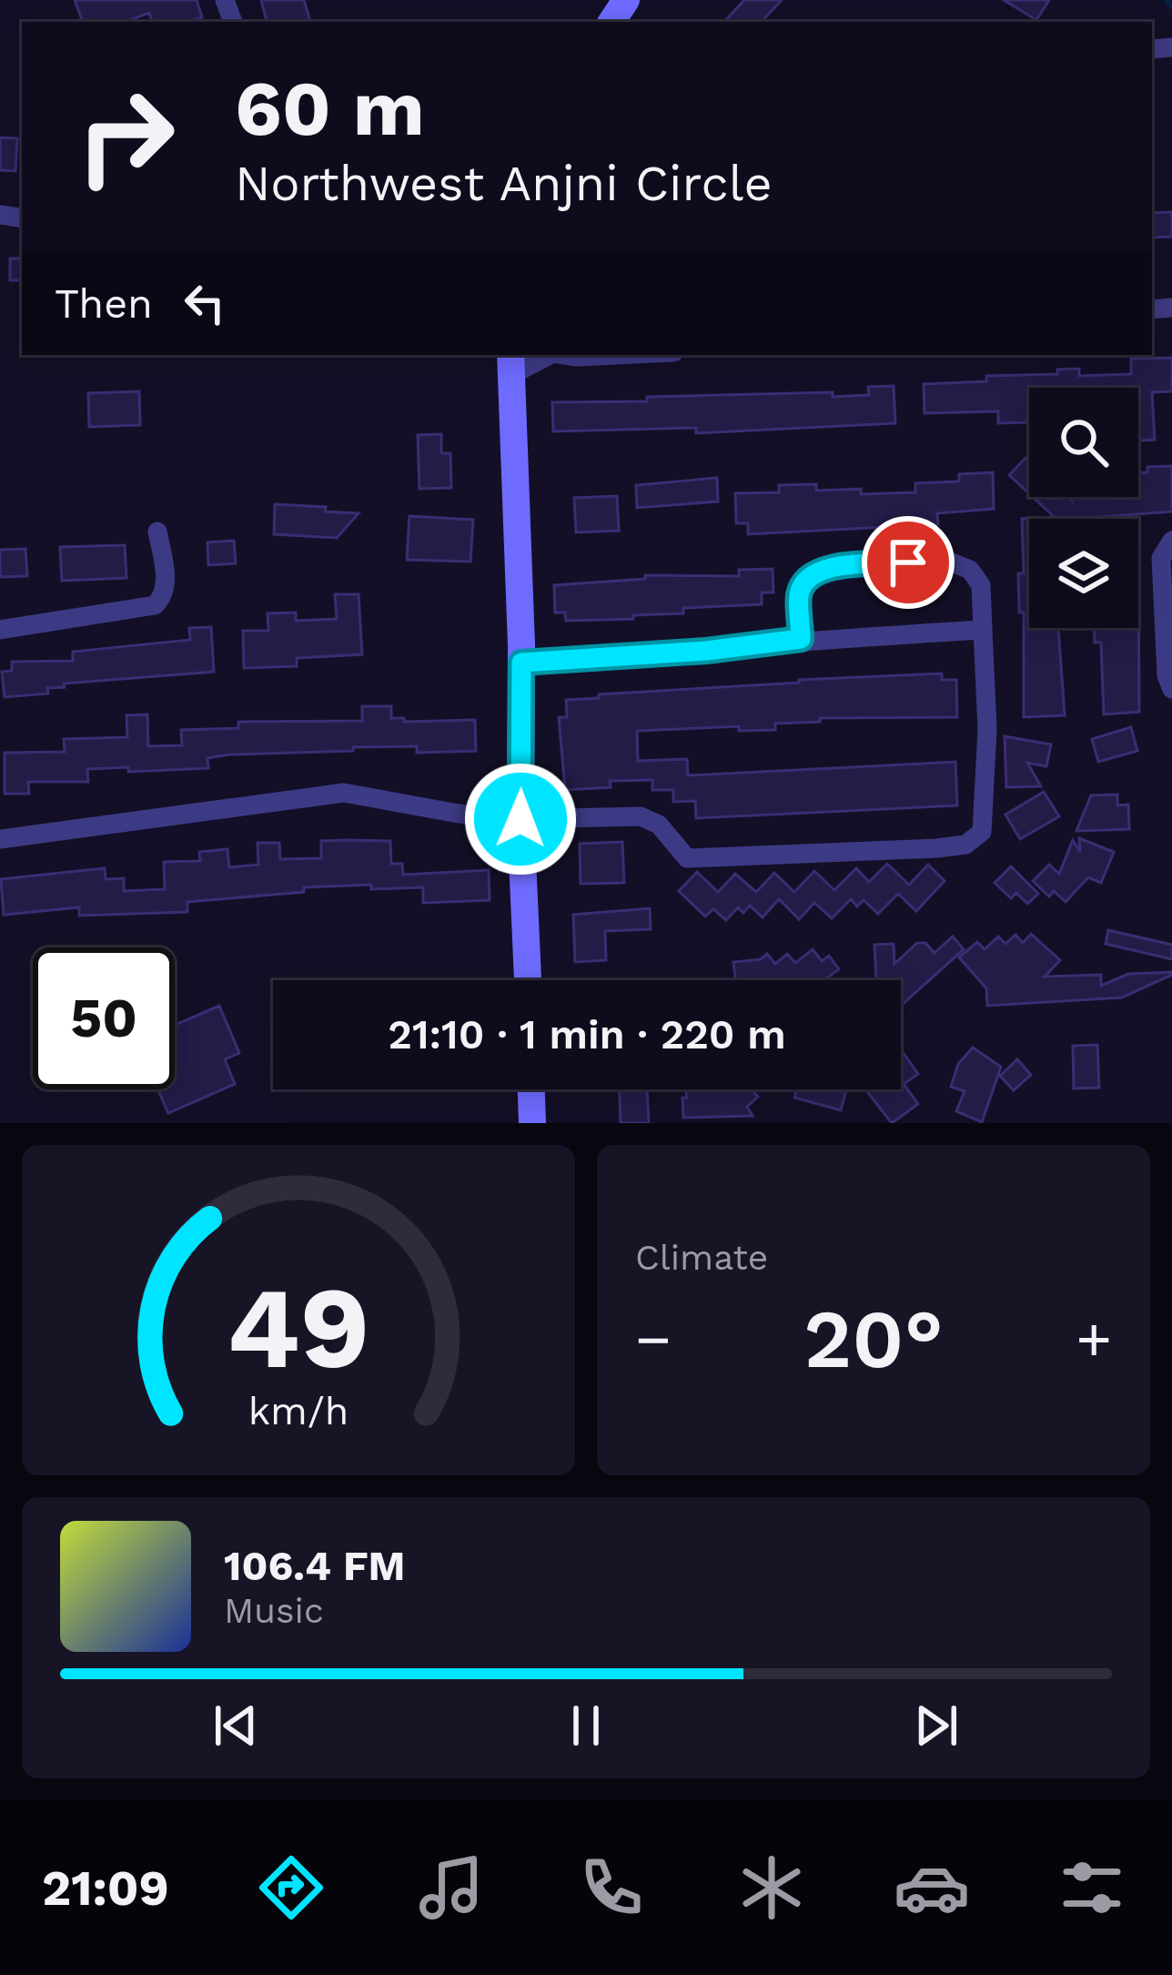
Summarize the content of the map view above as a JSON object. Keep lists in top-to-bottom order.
{
  "page": {
    "turn": ["60 m", "Northwest Anjni Circle"],
    "then": "Then",
    "limit": "50",
    "trip": "21:10 · 1 min · 220 m",
    "tile": "Climate",
    "heat": ["−", "20°", "+"],
    "song": ["106.4 FM", "Music"],
    "tabs": "21:09",
    "gauge": ["49", "km/h"]
  }
}
